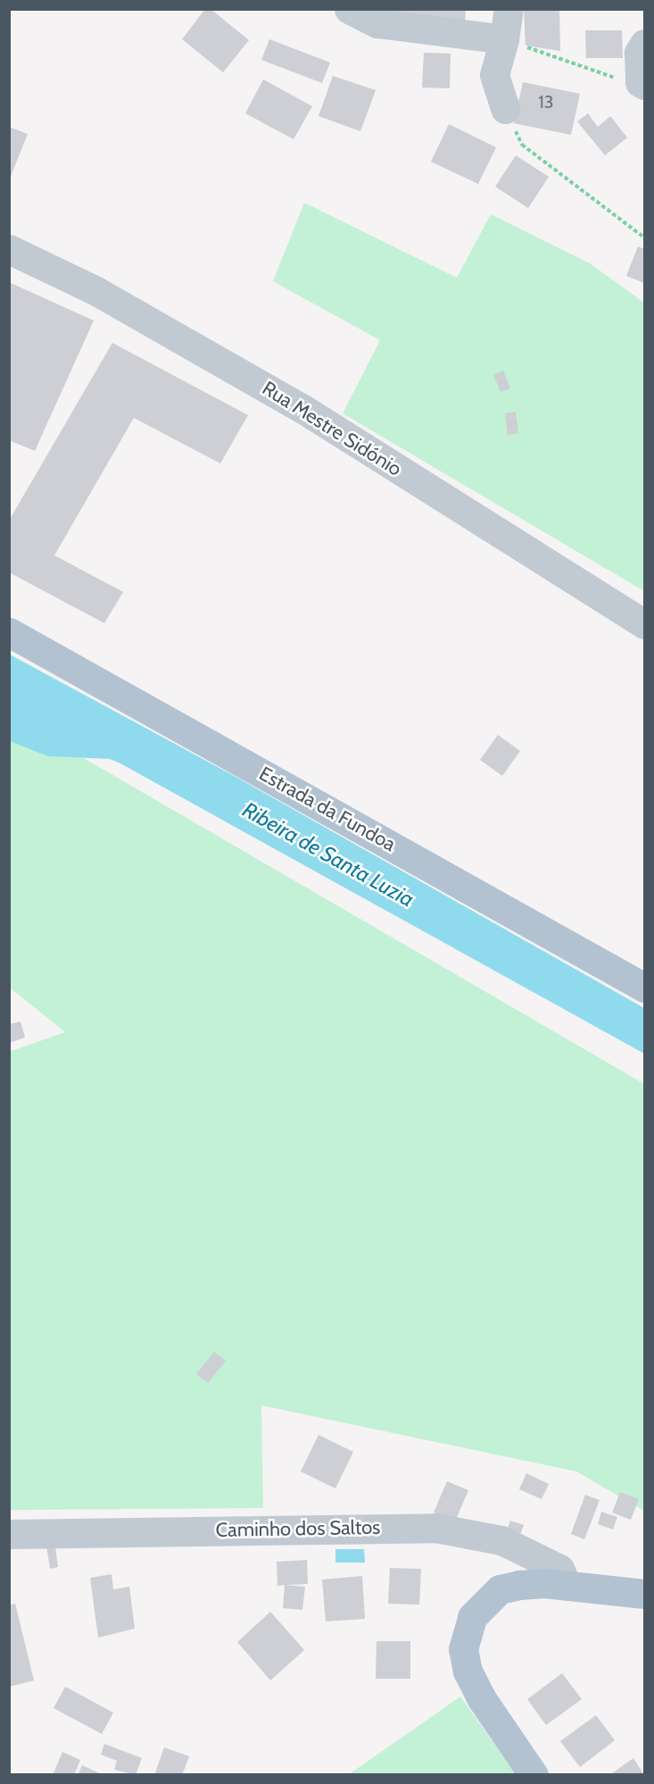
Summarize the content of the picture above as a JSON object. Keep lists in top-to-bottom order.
{
  "streets": {
    "main road": ["Estrada da Fundoa"],
    "street": ["Rua Mestre Sidónio", "Caminho dos Saltos"]
  },
  "water": ["Ribeira de Santa Luzia"],
  "house_numbers": ["13"]
}
